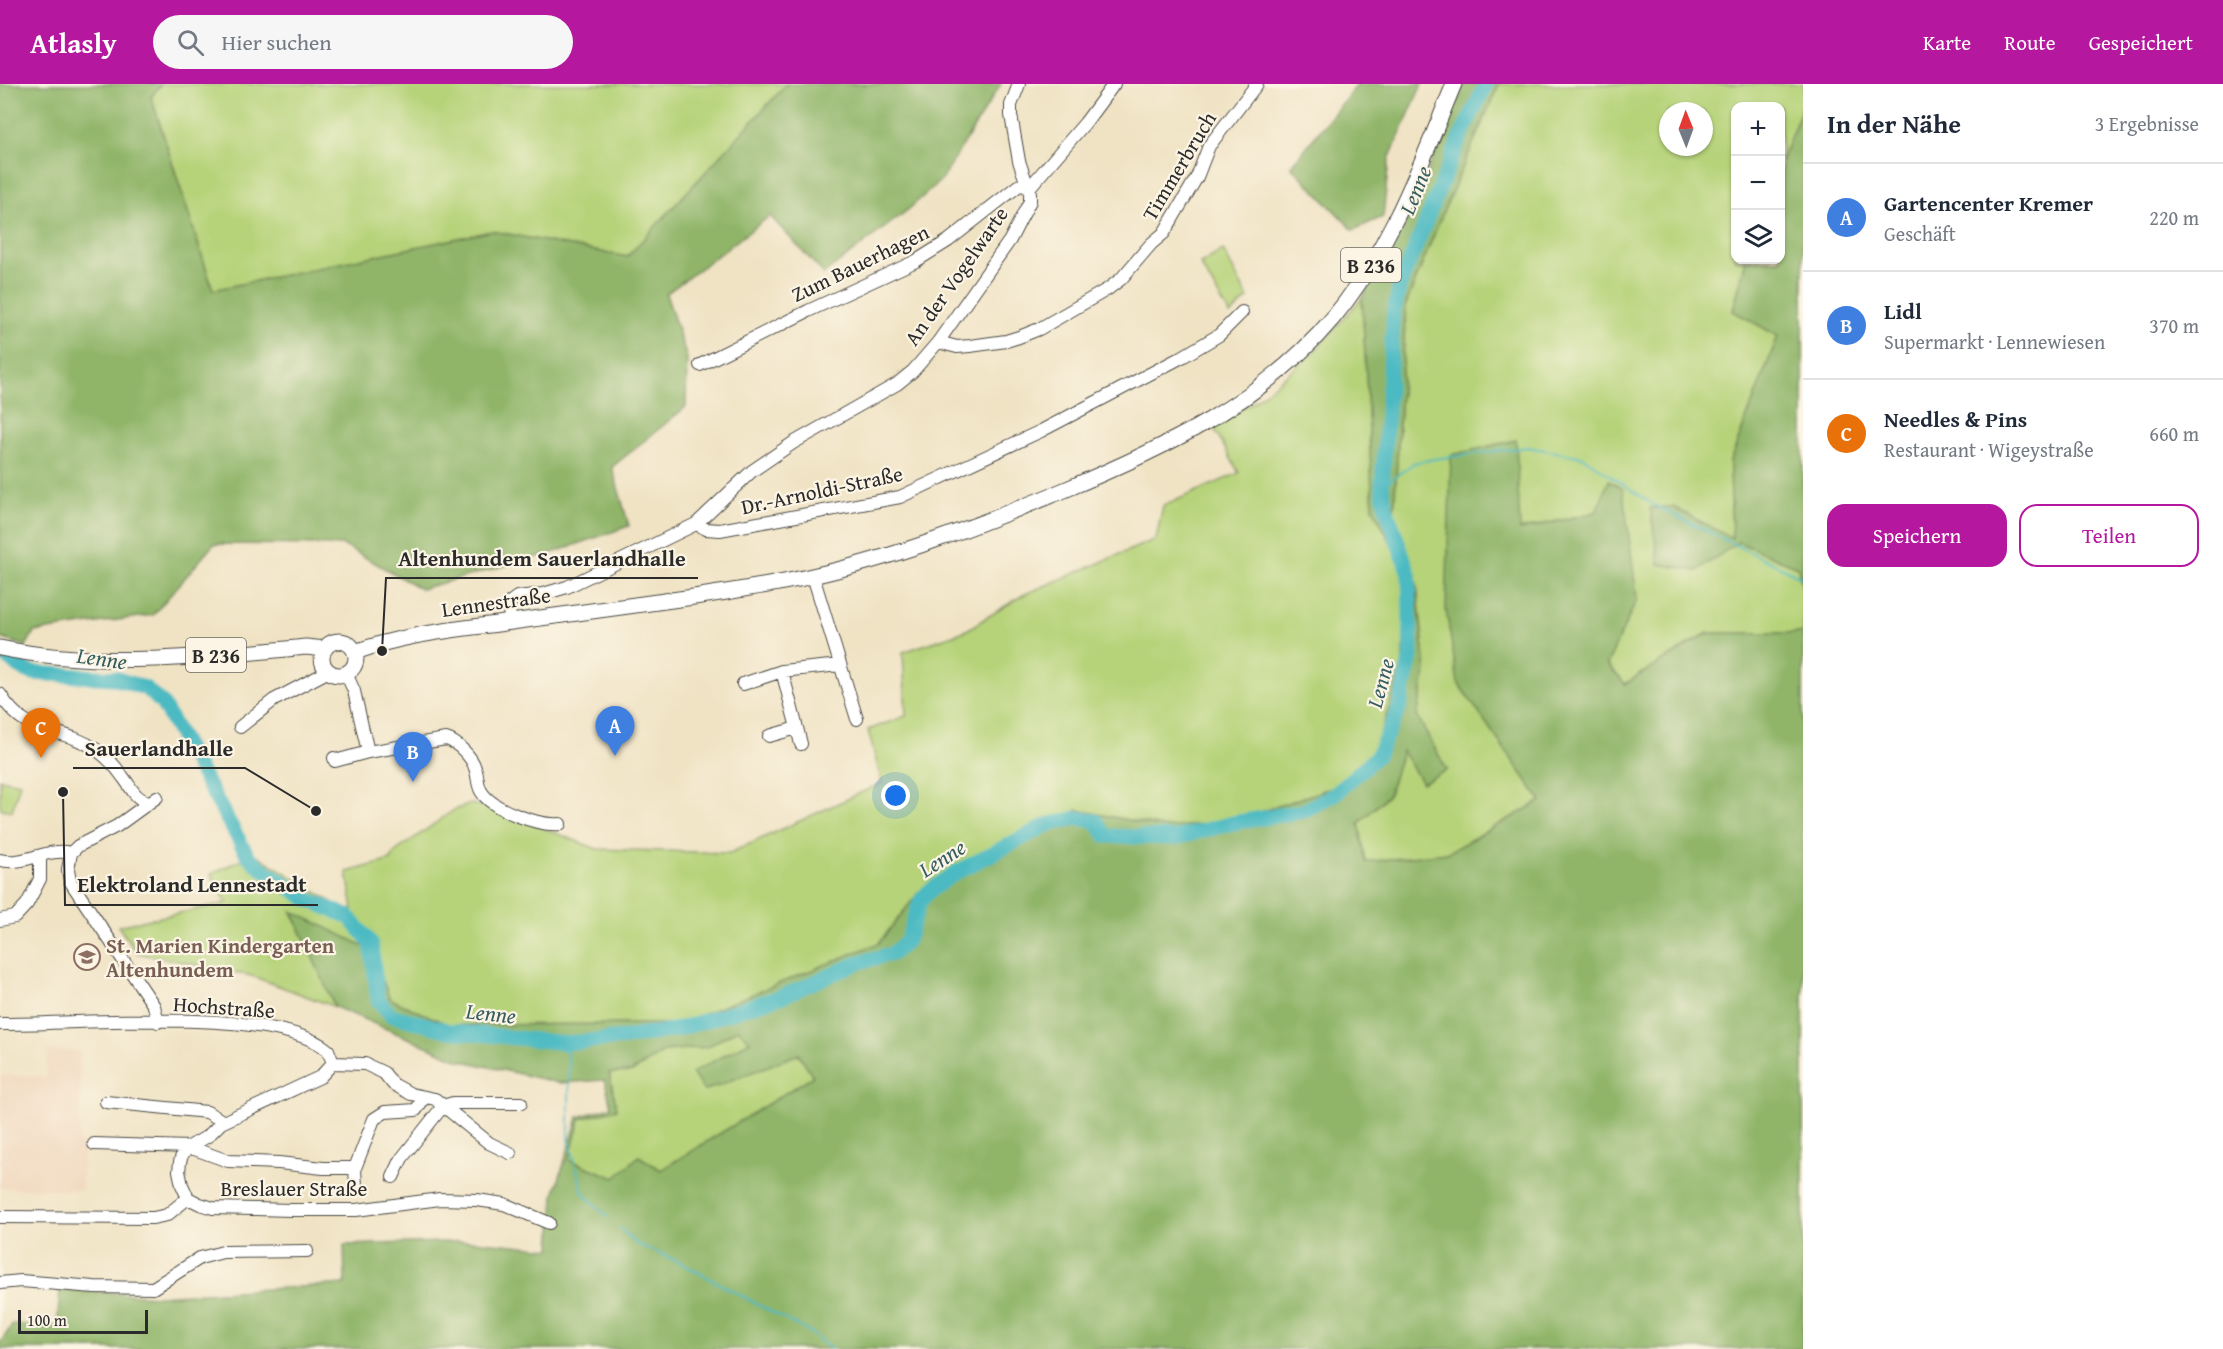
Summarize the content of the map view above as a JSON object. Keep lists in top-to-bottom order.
{
  "streets": {
    "main road": ["B 236", "Lennestraße"],
    "street": [
      "Timmerbruch",
      "Zum Bauerhagen",
      "An der Vogelwarte",
      "Dr.-Arnoldi-Straße",
      "Hochstraße",
      "Breslauer Straße"
    ]
  },
  "crossings": [
    ["Timmerbruch", "An der Vogelwarte"],
    ["Zum Bauerhagen", "An der Vogelwarte"],
    ["B 236", "Lennestraße"],
    ["An der Vogelwarte", "Dr.-Arnoldi-Straße"]
  ],
  "water": ["Lenne"],
  "places": {
    "other": ["Altenhundem Sauerlandhalle", "Elektroland Lennestadt", "Sauerlandhalle"],
    "school or university": ["St. Marien Kindergarten Altenhundem"]
  },
  "scale_bar": "100 m",
  "north": "top",
  "page": {
    "header": "Atlasly",
    "search": "Hier suchen",
    "nav": ["Karte", "Route", "Gespeichert"],
    "heading": ["In der Nähe", "3 Ergebnisse"],
    "map_buttons": ["+", "−"],
    "list": [
      {
        "mark": "A",
        "name": "Gartencenter Kremer",
        "note": "Geschäft",
        "value": "220 m"
      },
      {
        "mark": "B",
        "name": "Lidl",
        "note": "Supermarkt · Lennewiesen",
        "value": "370 m"
      },
      {
        "mark": "C",
        "name": "Needles & Pins",
        "note": "Restaurant · Wigeystraße",
        "value": "660 m"
      }
    ],
    "buttons": ["Speichern", "Teilen"],
    "pins": ["A", "C", "B"],
    "scale": "100 m"
  }
}
